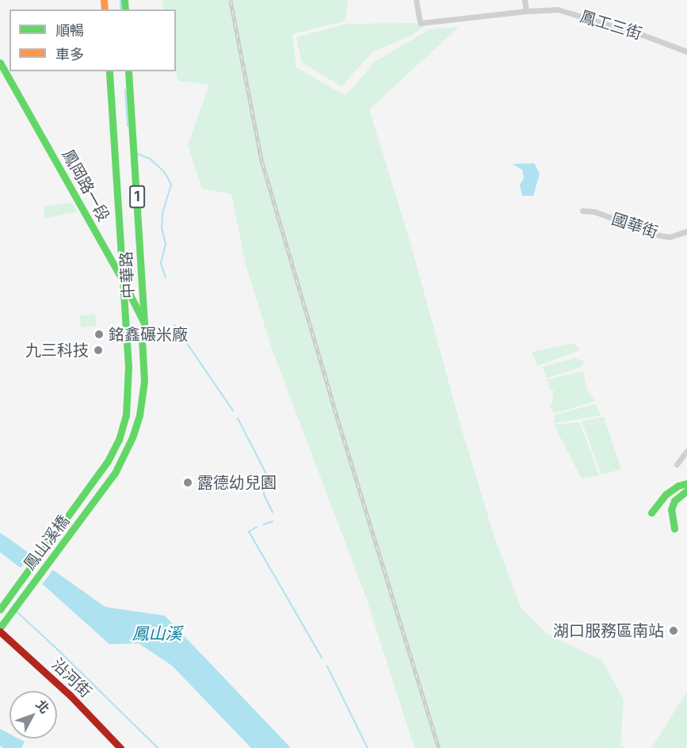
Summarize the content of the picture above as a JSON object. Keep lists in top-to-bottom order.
{
  "streets": {
    "main road": [
      "鳳岡路一段",
      "1",
      "中華路",
      "鳳山溪橋",
      "沿河街"
    ],
    "street": ["鳳工三街", "國華街"]
  },
  "crossings": [
    ["鳳岡路一段", "中華路"],
    ["中華路", "鳳山溪橋"]
  ],
  "water": ["鳳山溪"],
  "places": [
    "銘鑫碾米廠",
    "九三科技",
    "露德幼兒園",
    "湖口服務區南站"
  ],
  "legend": ["順暢", "車多"],
  "north": "top right"
}
